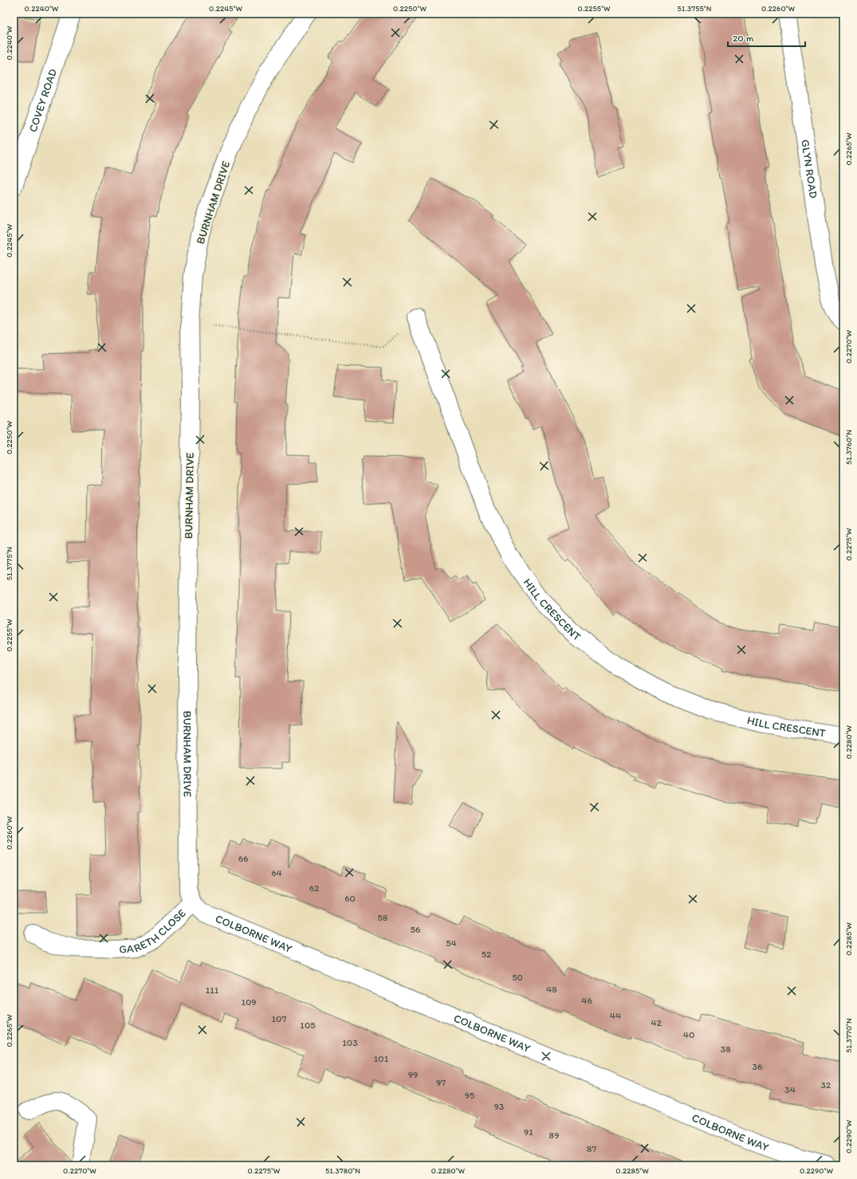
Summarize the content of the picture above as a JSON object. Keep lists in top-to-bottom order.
{
  "streets": {
    "street": [
      "COVEY ROAD",
      "GLYN ROAD",
      "BURNHAM DRIVE",
      "HILL CRESCENT",
      "GARETH CLOSE",
      "COLBORNE WAY"
    ]
  },
  "crossings": [
    ["BURNHAM DRIVE", "GARETH CLOSE"],
    ["BURNHAM DRIVE", "COLBORNE WAY"],
    ["GARETH CLOSE", "COLBORNE WAY"]
  ],
  "house_numbers": [
    "66",
    "64",
    "62",
    "60",
    "58",
    "56",
    "54",
    "52",
    "50",
    "48",
    "111",
    "46",
    "109",
    "44",
    "107",
    "42",
    "105",
    "40",
    "103",
    "38",
    "101",
    "36",
    "99",
    "97",
    "32",
    "34",
    "95",
    "93",
    "91",
    "89",
    "87"
  ],
  "scale_bar": "20 m",
  "coordinates": [
    "0.2240°W",
    "0.2245°W",
    "0.2250°W",
    "0.2255°W",
    "51.3755°N",
    "0.2260°W",
    "0.2265°W",
    "0.2270°W",
    "51.3760°N",
    "0.2275°W",
    "51.3775°N",
    "0.2280°W",
    "0.2285°W",
    "51.3770°N",
    "0.2290°W",
    "51.3780°N"
  ]
}
